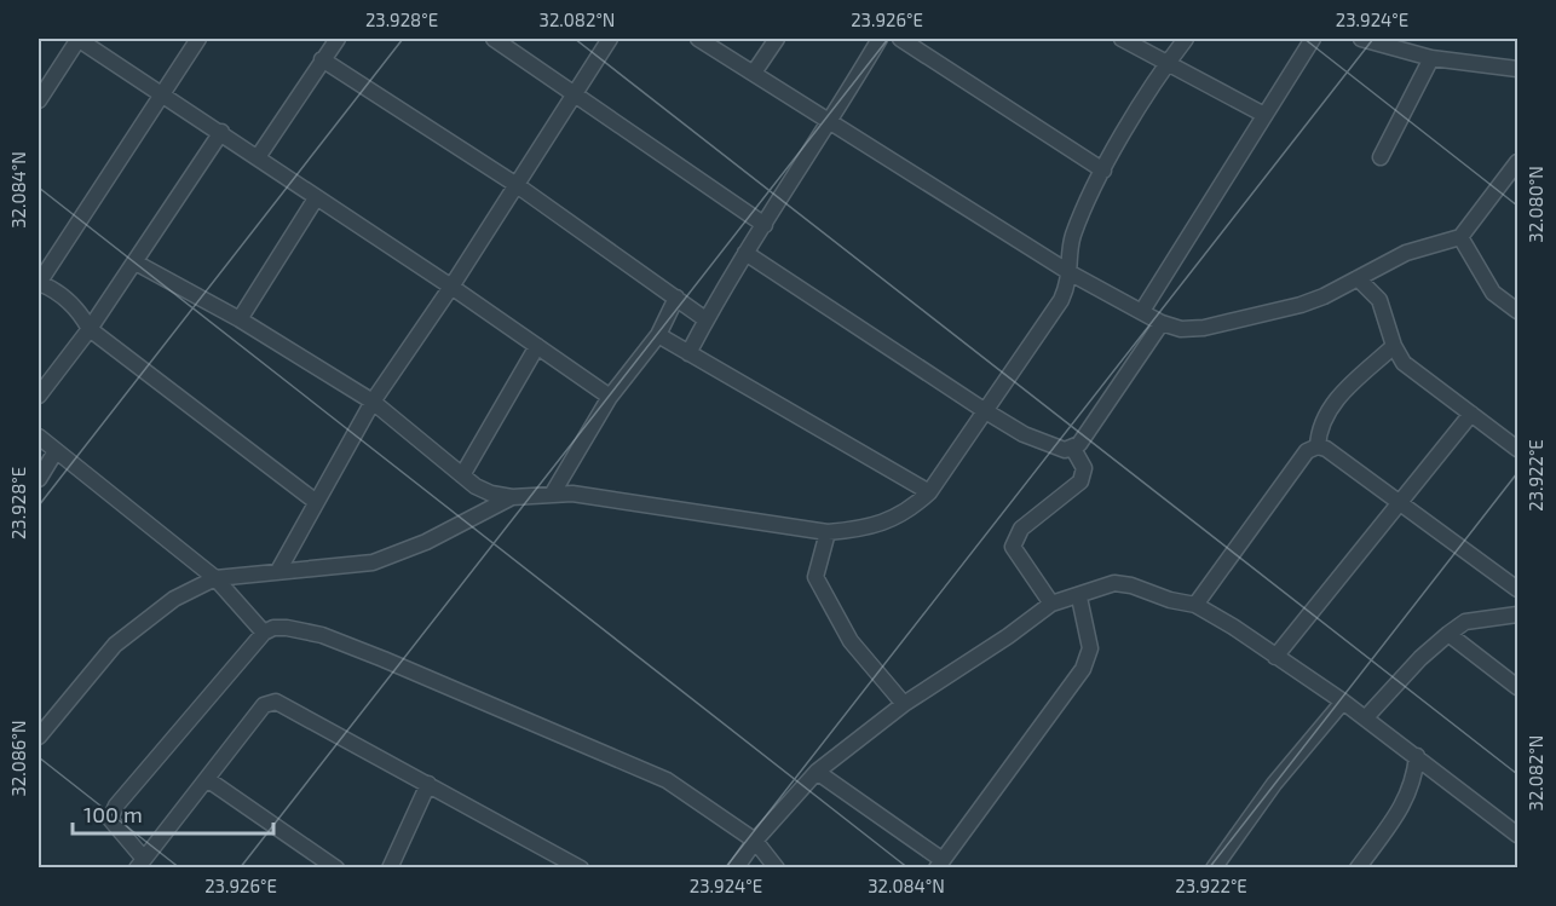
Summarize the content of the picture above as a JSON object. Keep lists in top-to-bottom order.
{
  "scale_bar": "100 m",
  "coordinates": [
    "23.928°E",
    "32.082°N",
    "23.926°E",
    "23.924°E",
    "32.084°N",
    "32.080°N",
    "23.922°E",
    "32.086°N"
  ]
}
